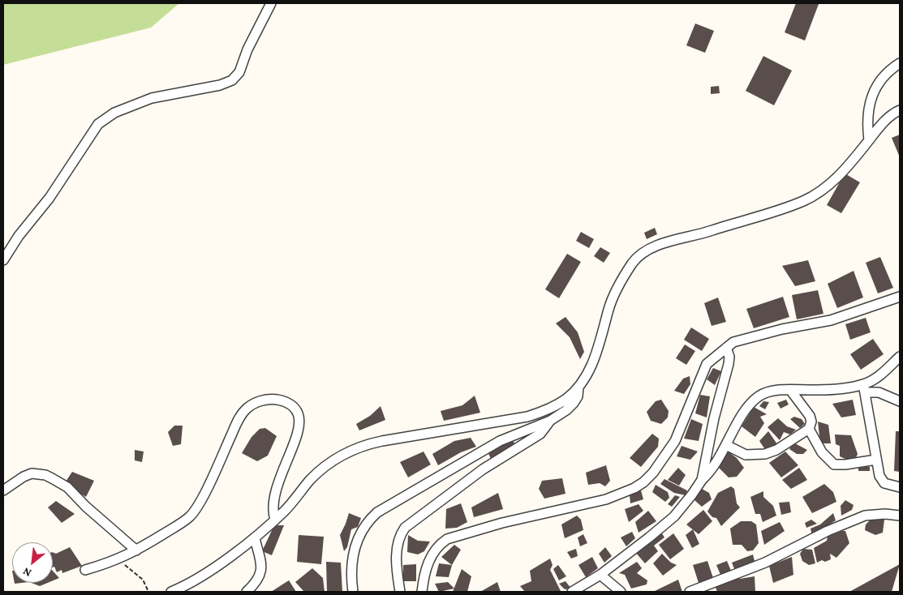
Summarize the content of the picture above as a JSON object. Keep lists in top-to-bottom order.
{
  "north": "bottom left"
}
